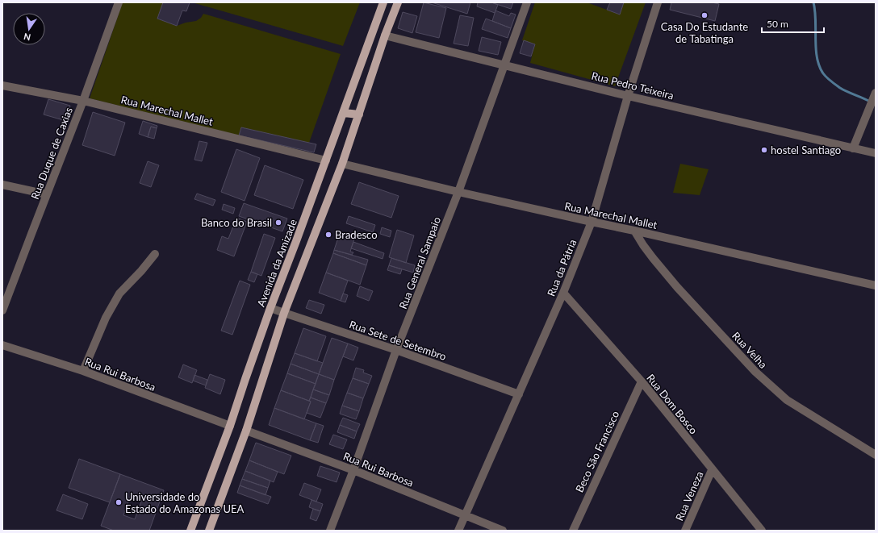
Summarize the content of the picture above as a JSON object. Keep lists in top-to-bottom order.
{
  "streets": {
    "main road": ["Avenida da Amizade"],
    "street": [
      "Rua Pedro Teixeira",
      "Rua Marechal Mallet",
      "Rua Duque de Caxias",
      "Rua General Sampaio",
      "Rua da Pátria",
      "Rua Sete de Setembro",
      "Rua Velha",
      "Rua Rui Barbosa",
      "Rua Dom Bosco",
      "Beco São Francisco",
      "Rua Veneza"
    ]
  },
  "crossings": [
    ["Rua Pedro Teixeira", "Rua General Sampaio"],
    ["Rua Pedro Teixeira", "Rua da Pátria"],
    ["Rua Marechal Mallet", "Rua Duque de Caxias"],
    ["Rua Marechal Mallet", "Avenida da Amizade"],
    ["Rua Marechal Mallet", "Rua General Sampaio"],
    ["Rua Marechal Mallet", "Rua da Pátria"],
    ["Rua Marechal Mallet", "Rua Velha"],
    ["Avenida da Amizade", "Rua Sete de Setembro"],
    ["Avenida da Amizade", "Rua Rui Barbosa"],
    ["Rua General Sampaio", "Rua Sete de Setembro"],
    ["Rua General Sampaio", "Rua Rui Barbosa"],
    ["Rua da Pátria", "Rua Sete de Setembro"],
    ["Rua da Pátria", "Rua Rui Barbosa"],
    ["Rua da Pátria", "Rua Dom Bosco"],
    ["Rua Dom Bosco", "Beco São Francisco"],
    ["Rua Dom Bosco", "Rua Veneza"]
  ],
  "places": [
    "Casa Do Estudante de Tabatinga",
    "hostel Santiago",
    "Banco do Brasil",
    "Bradesco",
    "Universidade do Estado do Amazonas UEA"
  ],
  "scale_bar": "50 m",
  "north": "bottom"
}
